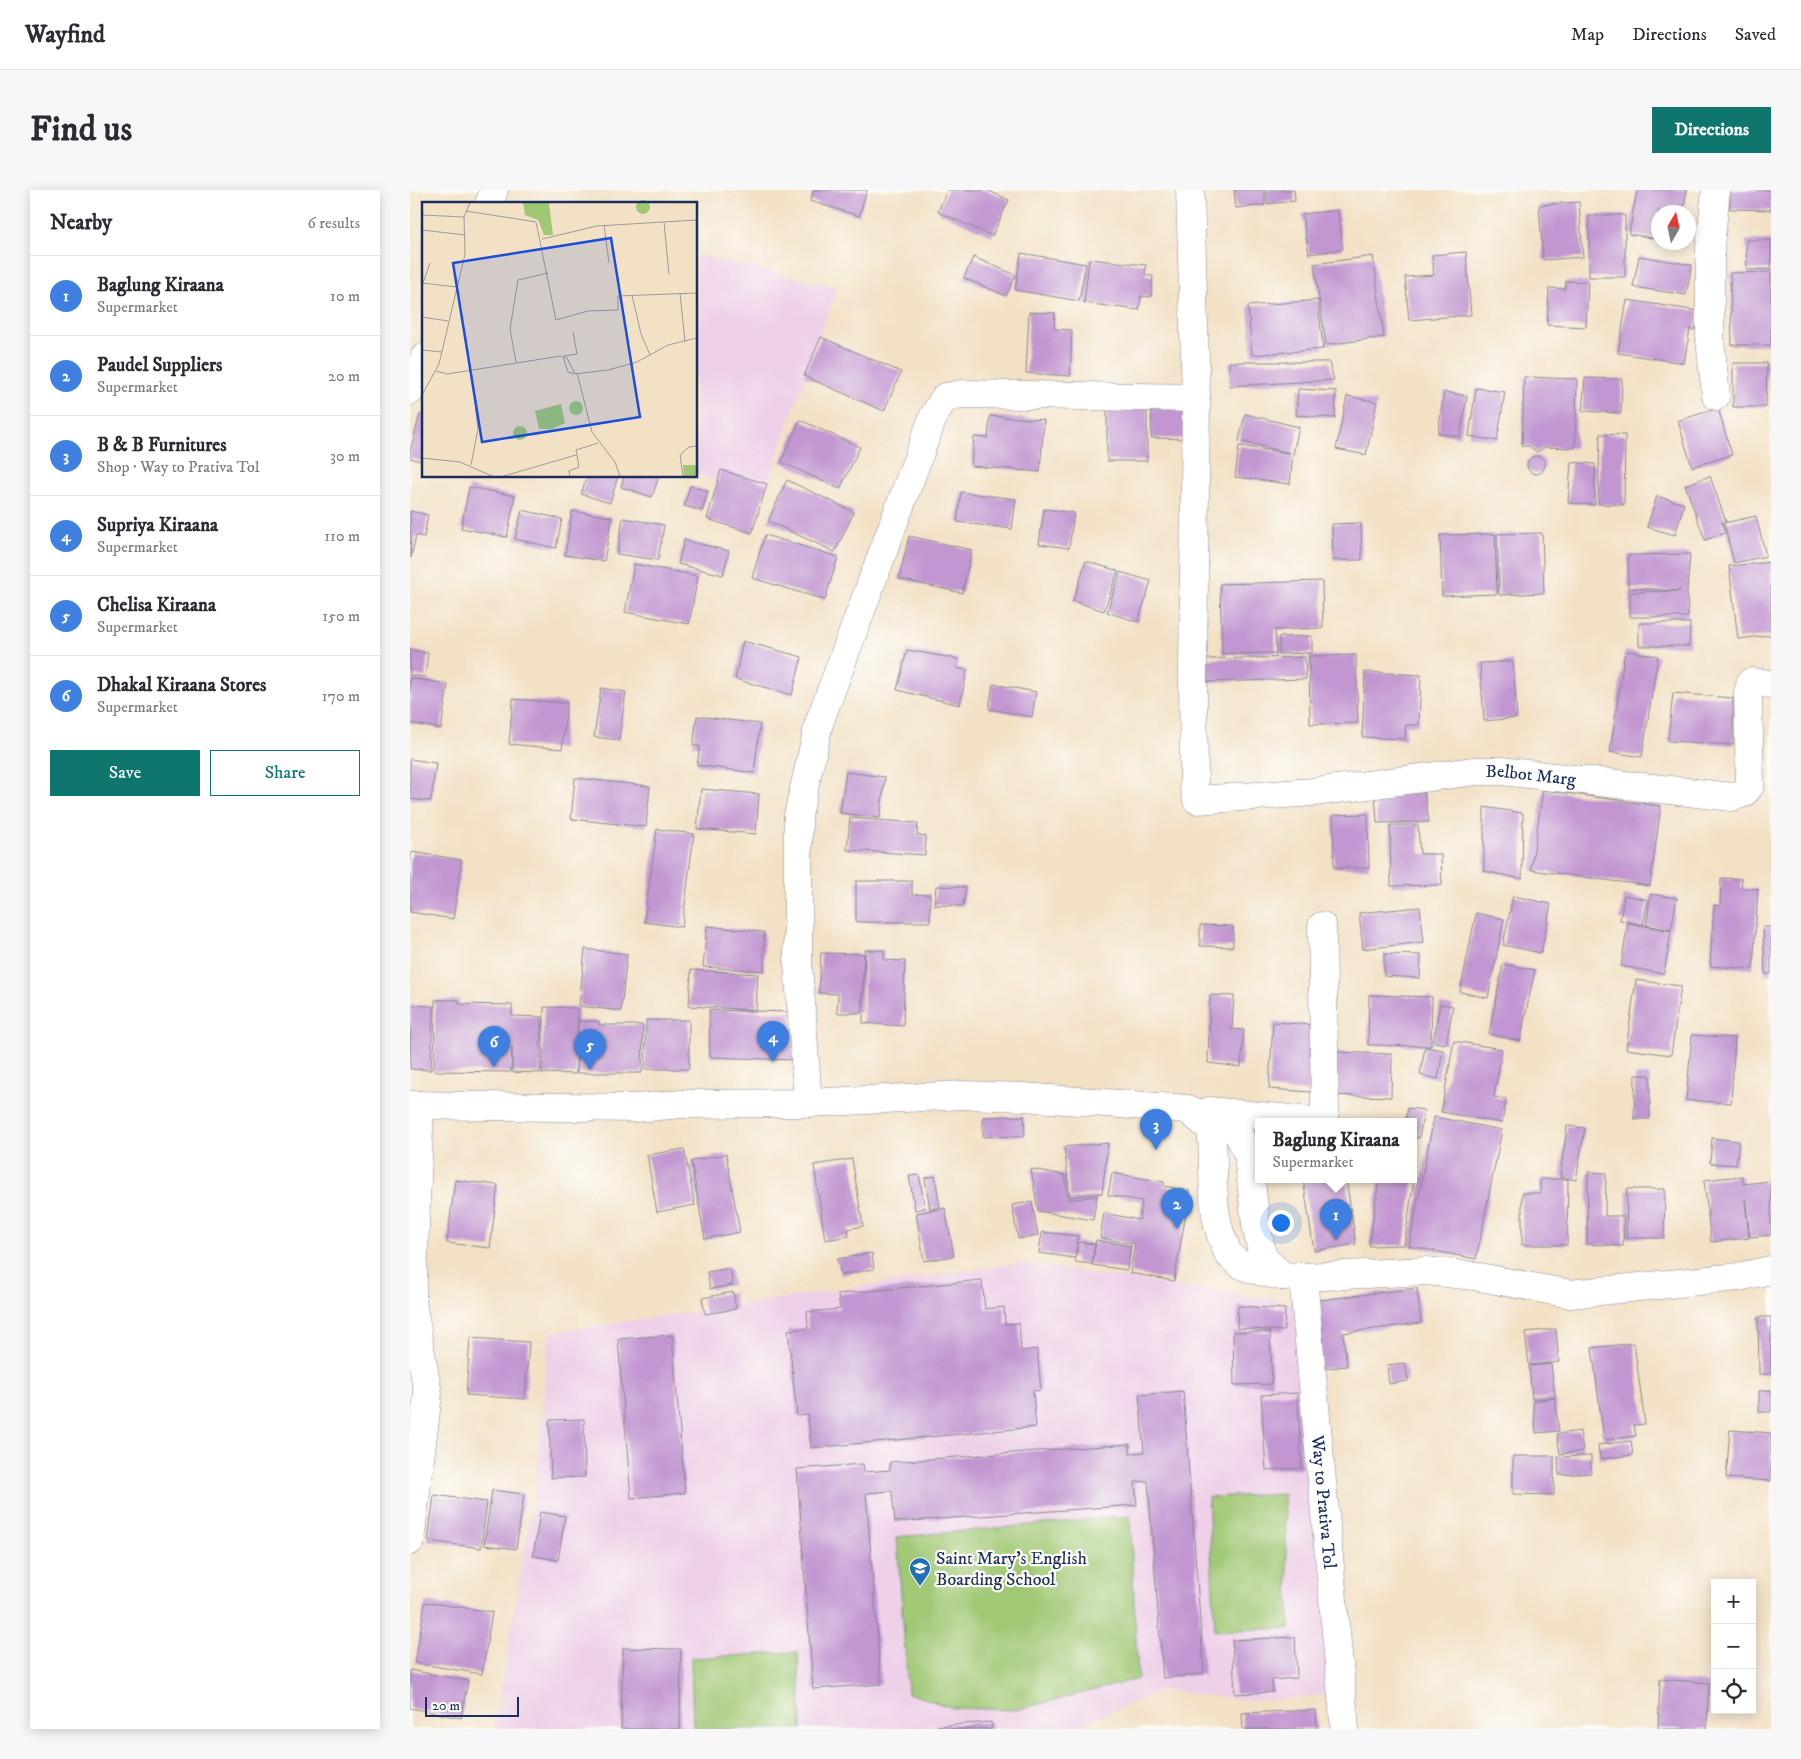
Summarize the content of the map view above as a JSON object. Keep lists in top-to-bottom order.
{
  "streets": {
    "street": ["Belbot Marg", "Way to Prativa Tol"]
  },
  "places": {
    "school or university": ["Saint Mary's English Boarding School"]
  },
  "scale_bar": "20 m",
  "north": "top",
  "page": {
    "header": "Wayfind",
    "nav": ["Map", "Directions", "Saved"],
    "buttons": [
      "Directions",
      ["Save", "Share"]
    ],
    "title": "Find us",
    "heading": ["Nearby", "6 results"],
    "list": [
      {
        "mark": "1",
        "name": "Baglung Kiraana",
        "note": "Supermarket",
        "value": "10 m"
      },
      {
        "mark": "2",
        "name": "Paudel Suppliers",
        "note": "Supermarket",
        "value": "20 m"
      },
      {
        "mark": "3",
        "name": "B & B Furnitures",
        "note": "Shop · Way to Prativa Tol",
        "value": "30 m"
      },
      {
        "mark": "4",
        "name": "Supriya Kiraana",
        "note": "Supermarket",
        "value": "110 m"
      },
      {
        "mark": "5",
        "name": "Chelisa Kiraana",
        "note": "Supermarket",
        "value": "150 m"
      },
      {
        "mark": "6",
        "name": "Dhakal Kiraana Stores",
        "note": "Supermarket",
        "value": "170 m"
      }
    ],
    "pins": [
      "4",
      "6",
      "5",
      "3",
      "2",
      "1"
    ],
    "popup": ["Baglung Kiraana", "Supermarket"],
    "map_buttons": ["+", "−"],
    "scale": "20 m"
  }
}
